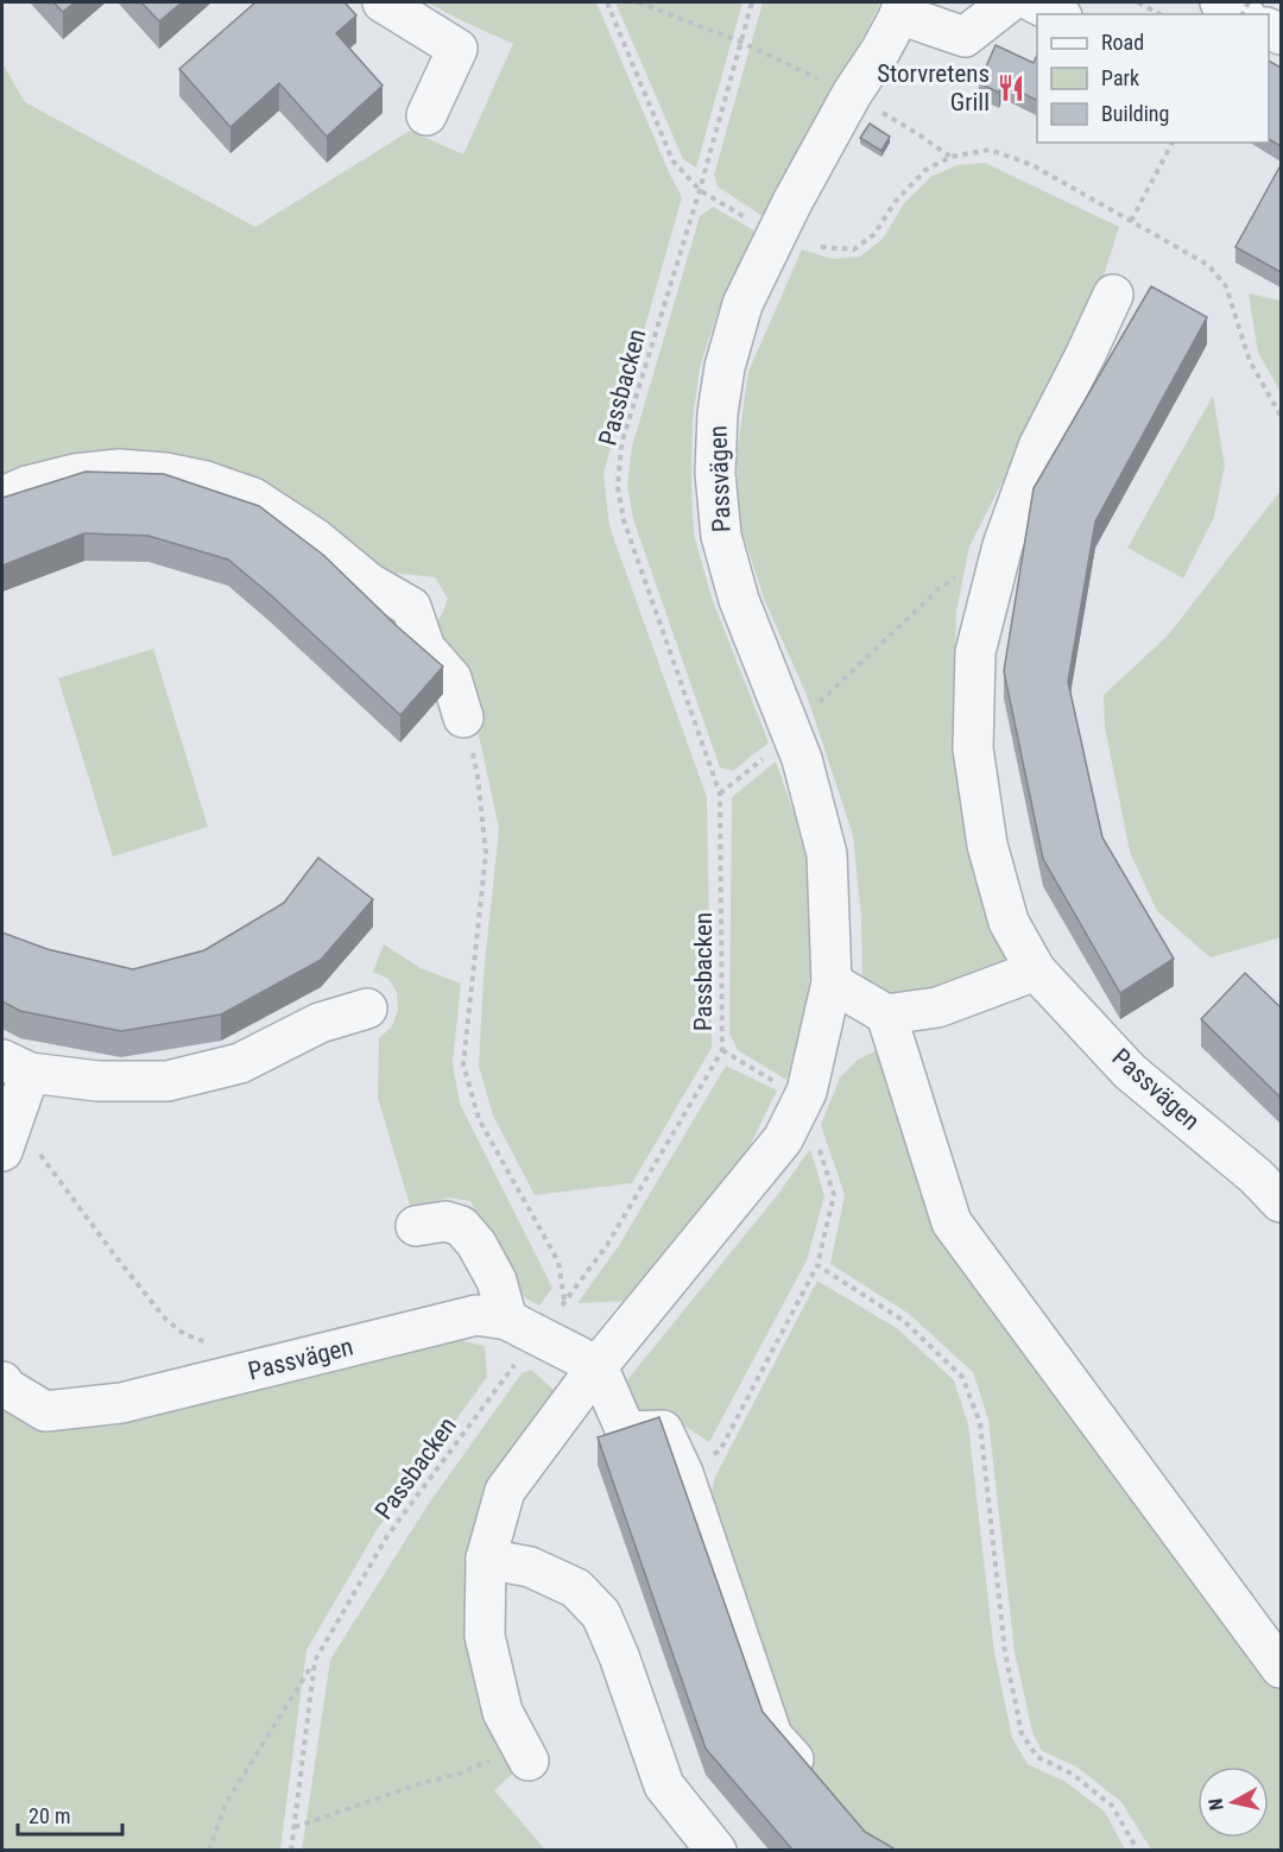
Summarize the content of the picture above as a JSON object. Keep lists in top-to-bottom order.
{
  "streets": {
    "street": ["Passvägen"],
    "path": ["Passbacken"]
  },
  "crossings": [
    ["Passbacken", "Passvägen"]
  ],
  "places": {
    "restaurant": ["Storvretens Grill"]
  },
  "legend": ["Road", "Park", "Building"],
  "scale_bar": "20 m",
  "north": "left"
}
